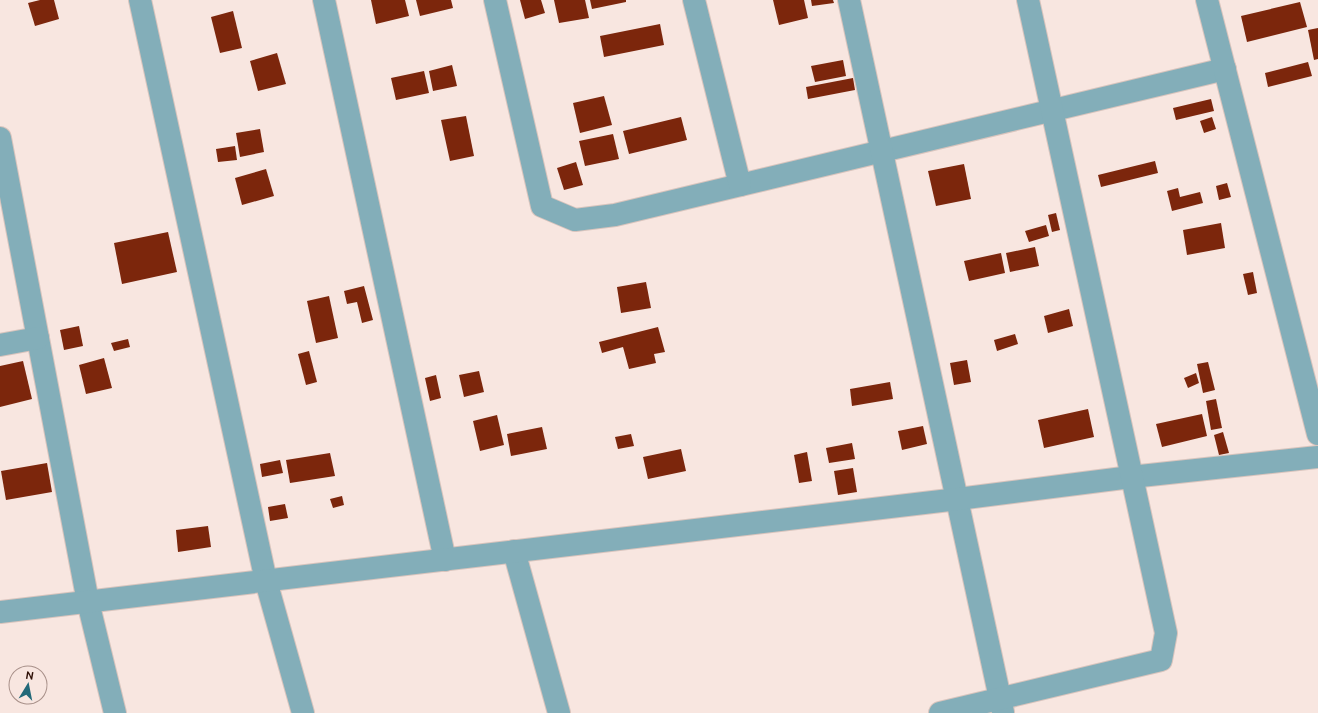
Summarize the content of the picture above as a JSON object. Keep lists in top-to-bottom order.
{
  "north": "top"
}
